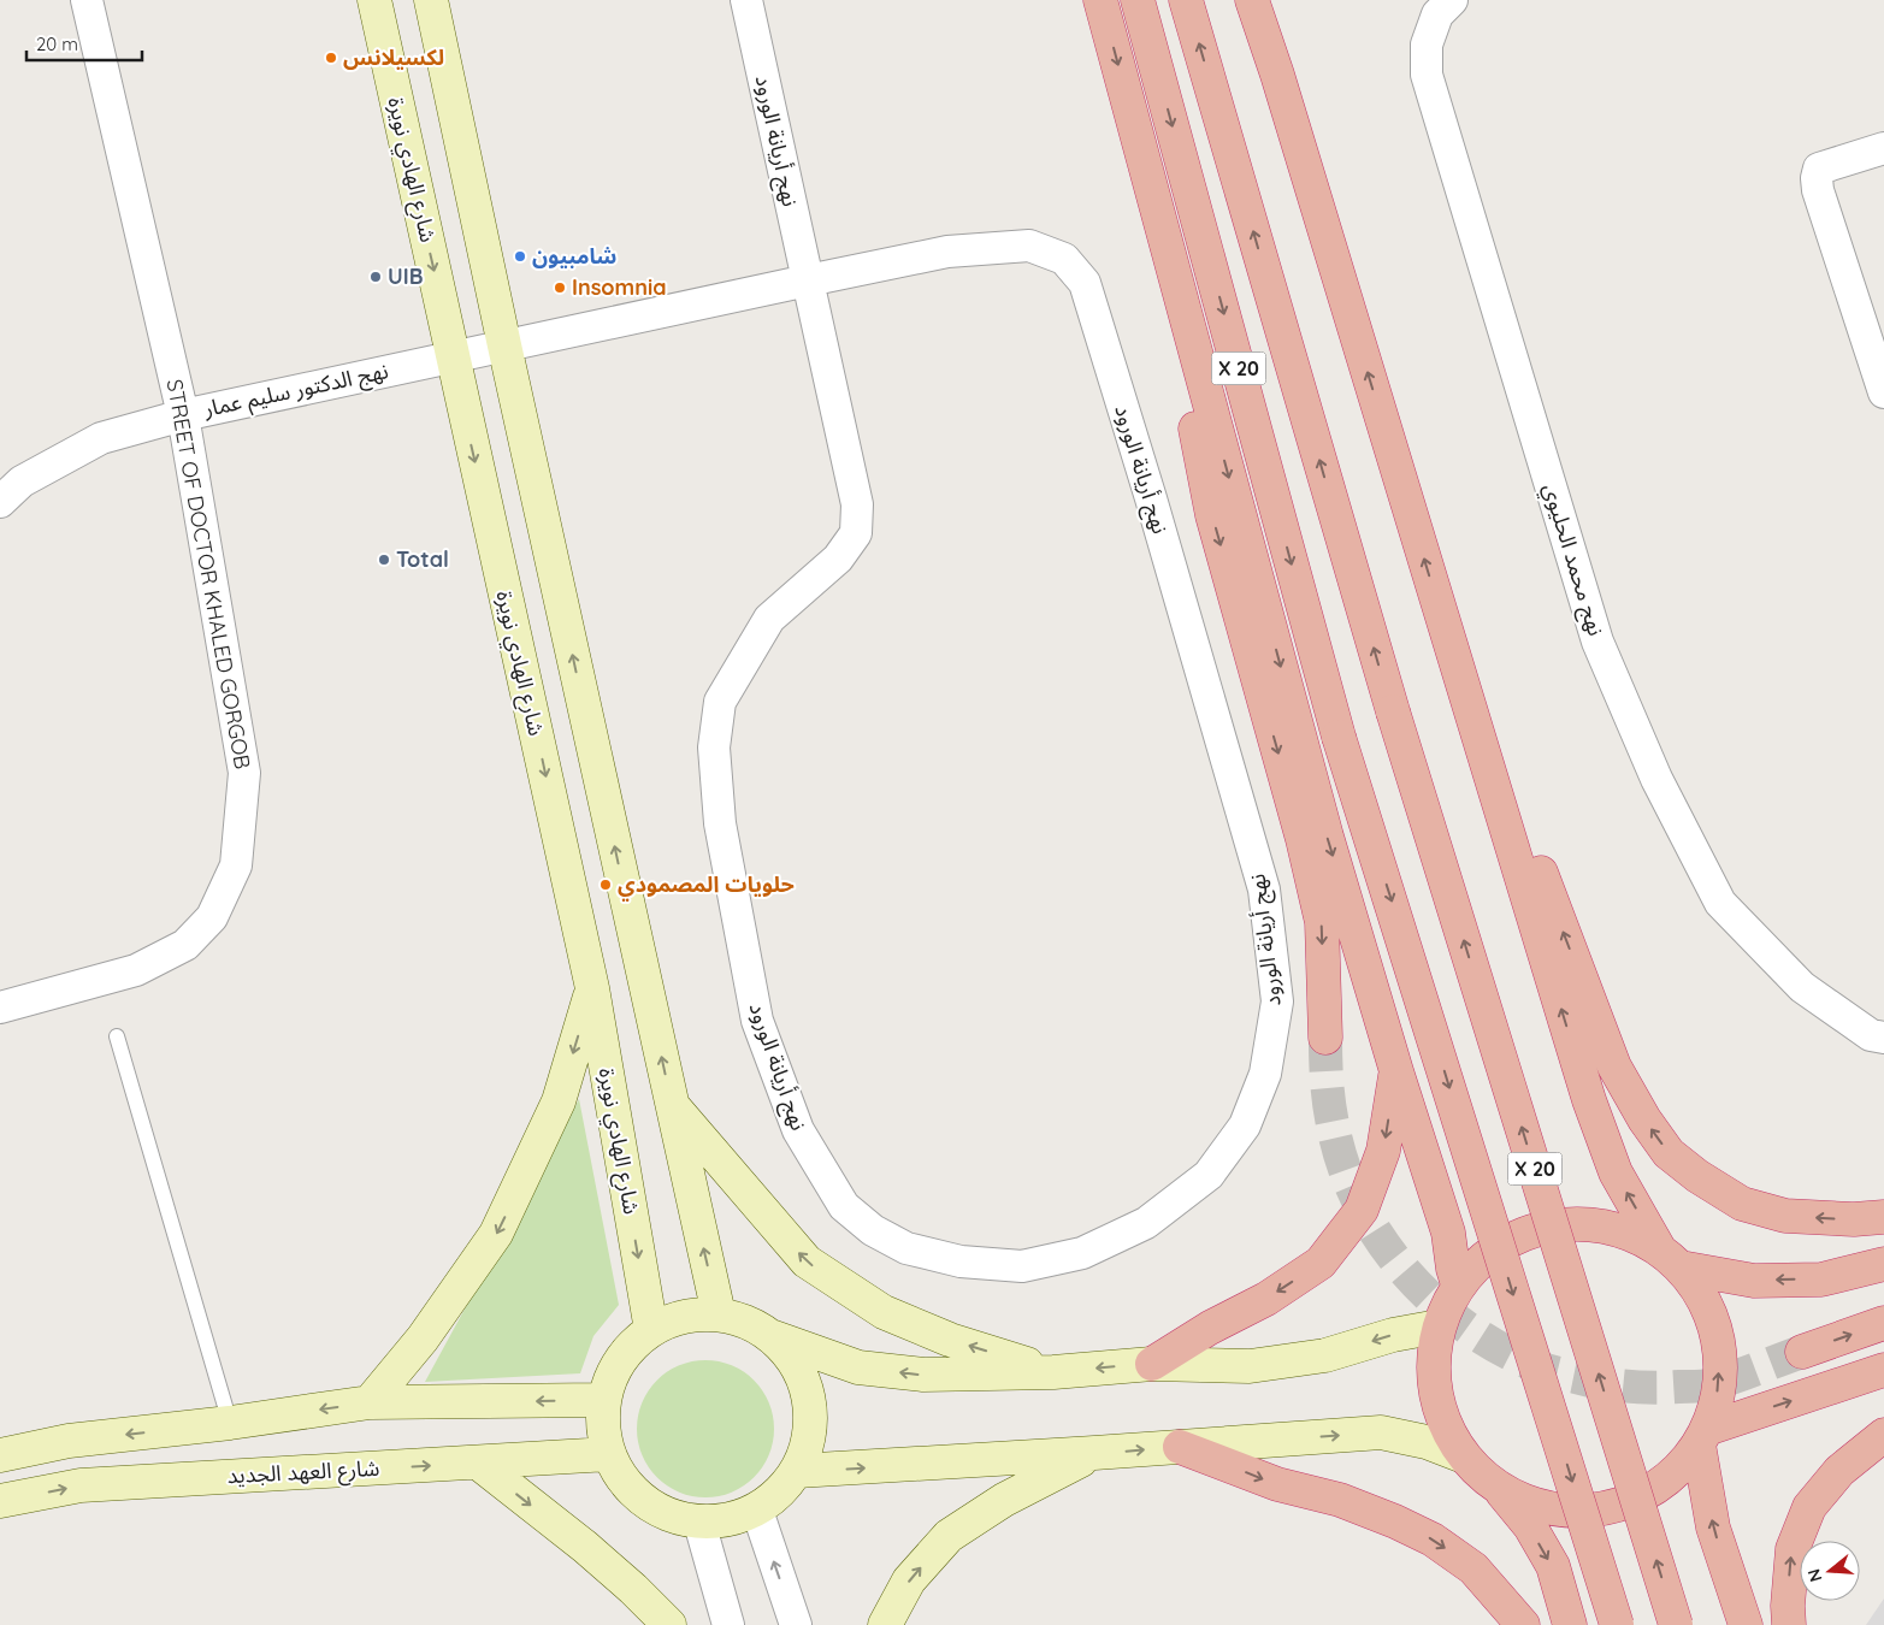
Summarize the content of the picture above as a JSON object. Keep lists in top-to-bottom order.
{
  "streets": {
    "highway": ["X 20"],
    "main road": ["شارع الهادي نويرة", "شارع العهد الجديد"],
    "street": [
      "نهج أريانة الورود",
      "نهج الدكتور سليم عمار",
      "نهج محمد الحليوي",
      "STREET OF DOCTOR KHALED GORGOB"
    ]
  },
  "crossings": [
    ["نهج أريانة الورود", "نهج الدكتور سليم عمار"],
    ["شارع الهادي نويرة", "نهج الدكتور سليم عمار"],
    ["شارع الهادي نويرة", "شارع العهد الجديد"],
    ["نهج الدكتور سليم عمار", "STREET OF DOCTOR KHALED GORGOB"]
  ],
  "places": [
    "لكسيلانس",
    "شامبيون",
    "UIB",
    "Insomnia",
    "Total",
    "حلويات المصمودي"
  ],
  "scale_bar": "20 m",
  "north": "left"
}
